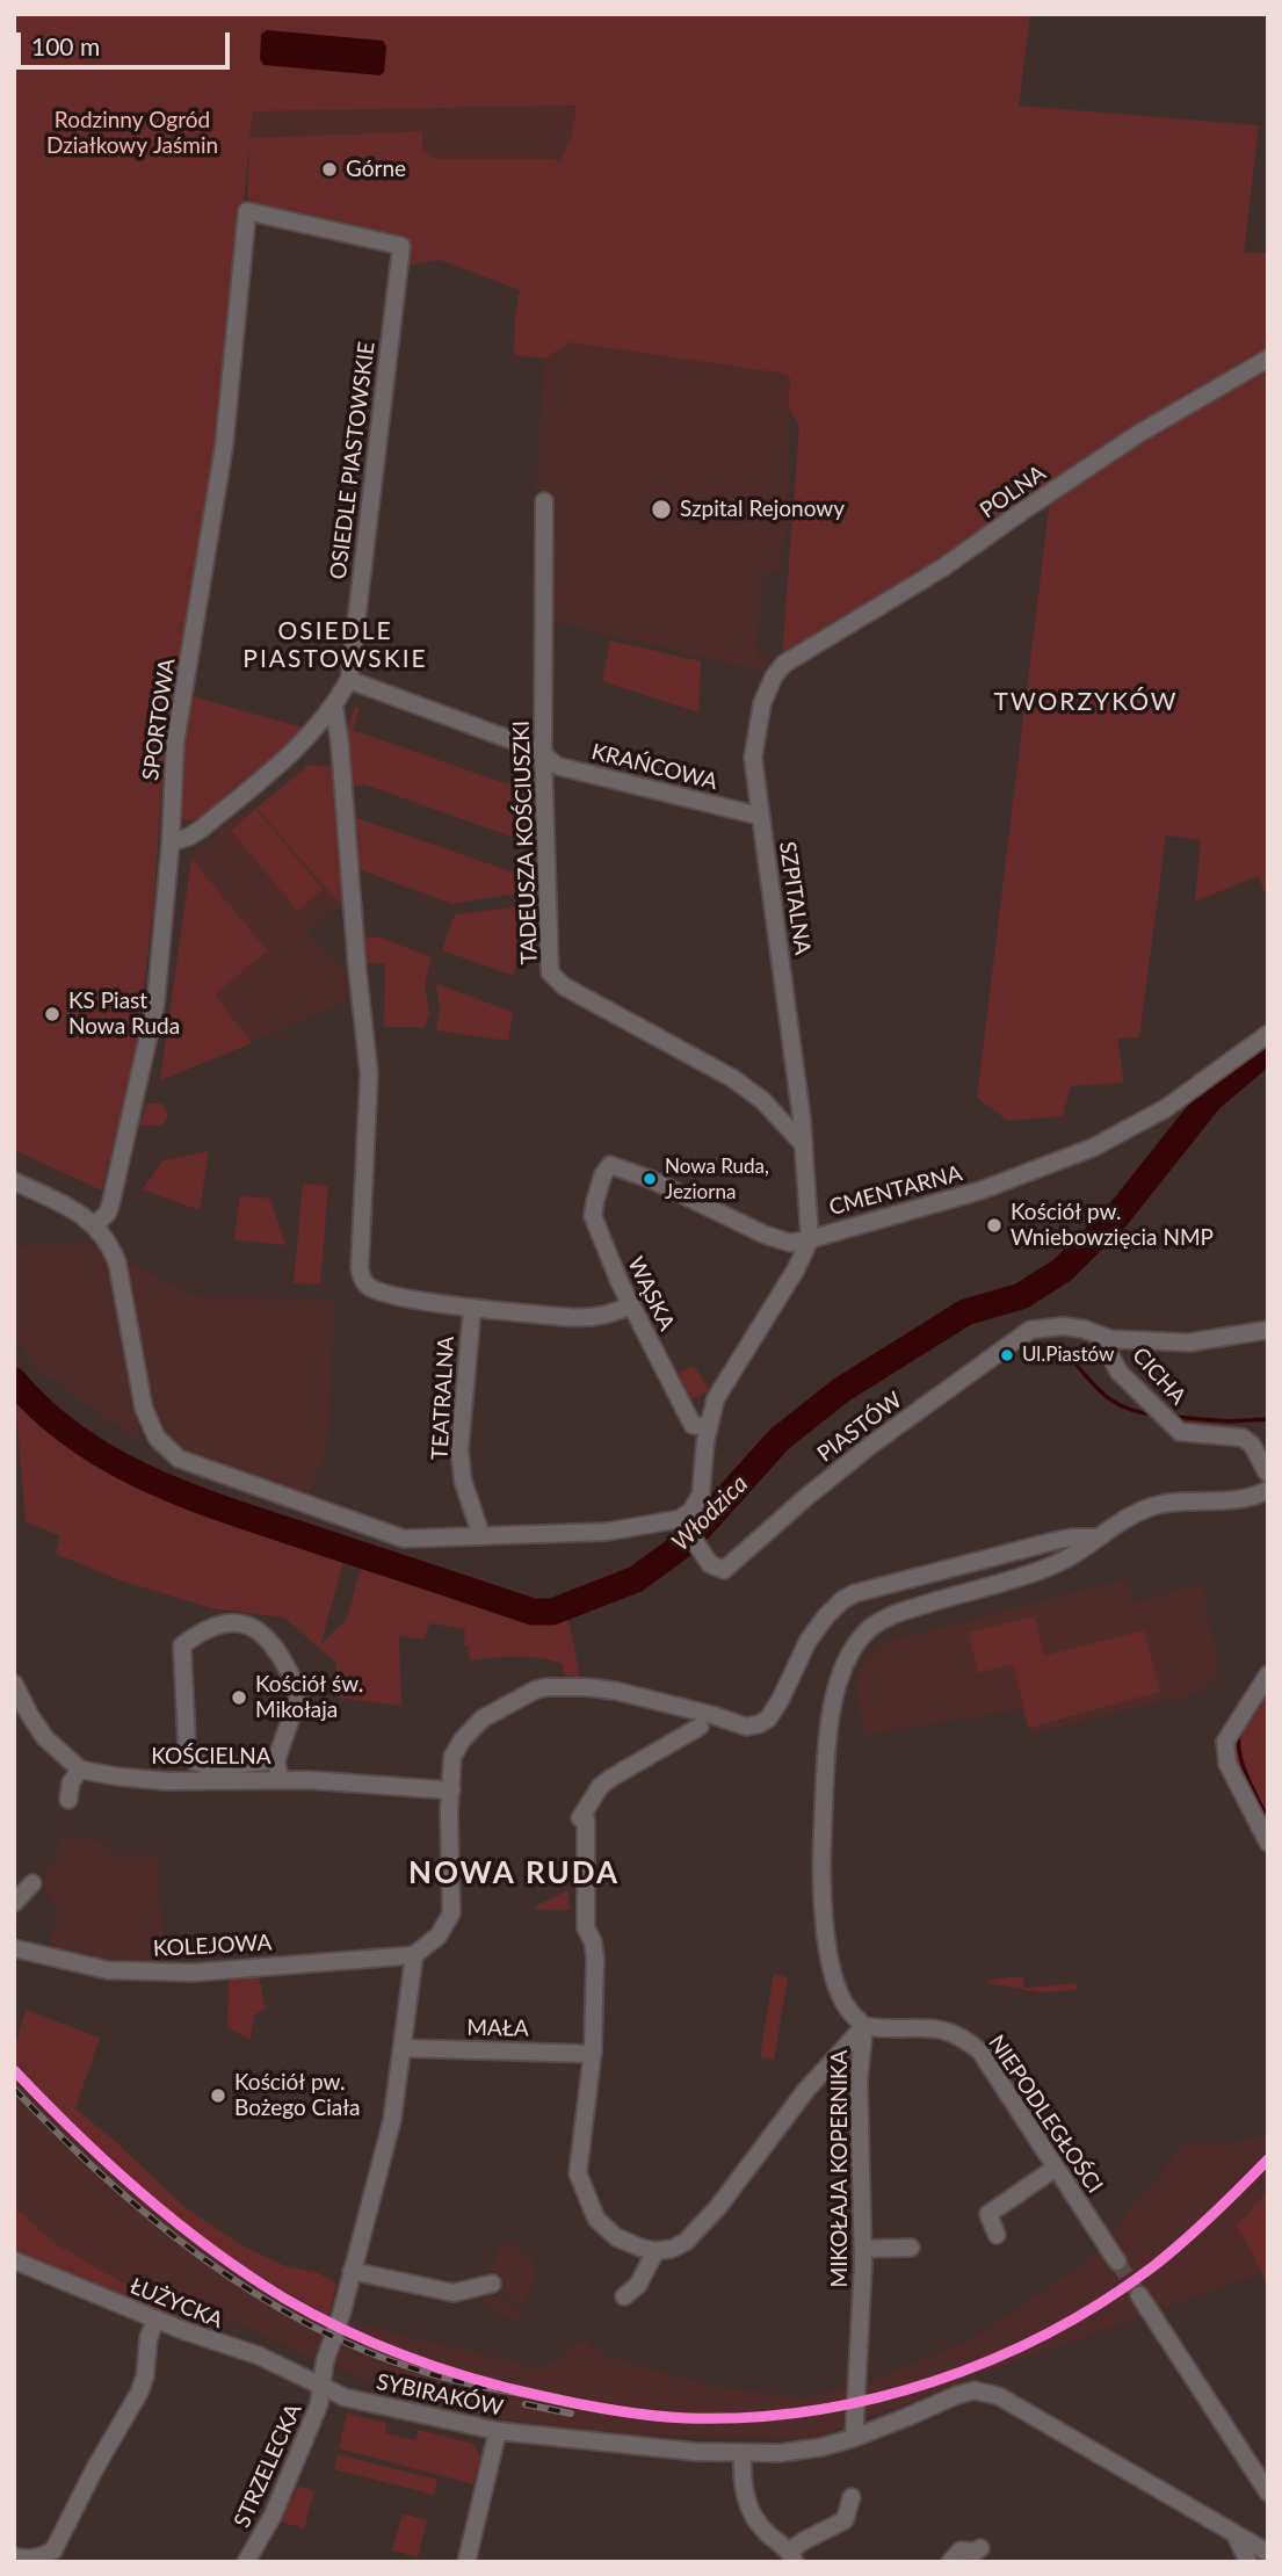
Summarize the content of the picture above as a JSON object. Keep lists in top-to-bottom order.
{
  "streets": {
    "street": [
      "OSIEDLE PIASTOWSKIE",
      "POLNA",
      "SPORTOWA",
      "KRAŃCOWA",
      "TADEUSZA KOŚCIUSZKI",
      "SZPITALNA",
      "CMENTARNA",
      "WĄSKA",
      "CICHA",
      "TEATRALNA",
      "PIASTÓW",
      "KOŚCIELNA",
      "KOLEJOWA",
      "MAŁA",
      "NIEPODLEGŁOŚCI",
      "MIKOŁAJA KOPERNIKA",
      "ŁUŻYCKA",
      "SYBIRAKÓW",
      "STRZELECKA"
    ]
  },
  "crossings": [
    ["OSIEDLE PIASTOWSKIE", "SPORTOWA"],
    ["OSIEDLE PIASTOWSKIE", "TEATRALNA"],
    ["POLNA", "SZPITALNA"],
    ["KRAŃCOWA", "TADEUSZA KOŚCIUSZKI"],
    ["KRAŃCOWA", "SZPITALNA"],
    ["TADEUSZA KOŚCIUSZKI", "SZPITALNA"],
    ["CMENTARNA", "WĄSKA"],
    ["CMENTARNA", "PIASTÓW"],
    ["WĄSKA", "TEATRALNA"],
    ["CICHA", "PIASTÓW"],
    ["CICHA", "MIKOŁAJA KOPERNIKA"],
    ["KOLEJOWA", "STRZELECKA"],
    ["MAŁA", "STRZELECKA"],
    ["NIEPODLEGŁOŚCI", "MIKOŁAJA KOPERNIKA"],
    ["MIKOŁAJA KOPERNIKA", "SYBIRAKÓW"],
    ["ŁUŻYCKA", "SYBIRAKÓW"],
    ["ŁUŻYCKA", "STRZELECKA"],
    ["SYBIRAKÓW", "STRZELECKA"]
  ],
  "districts": ["OSIEDLE PIASTOWSKIE", "TWORZYKÓW", "NOWA RUDA"],
  "water": ["Włodzica"],
  "parks": ["Rodzinny Ogród Działkowy Jaśmin"],
  "places": [
    "Górne",
    "Szpital Rejonowy",
    "KS Piast Nowa Ruda",
    "Nowa Ruda, Jeziorna",
    "Kościół pw. Wniebowzięcia NMP",
    "Ul.Piastów",
    "Kościół św. Mikołaja",
    "Kościół pw. Bożego Ciała"
  ],
  "scale_bar": "100 m"
}
